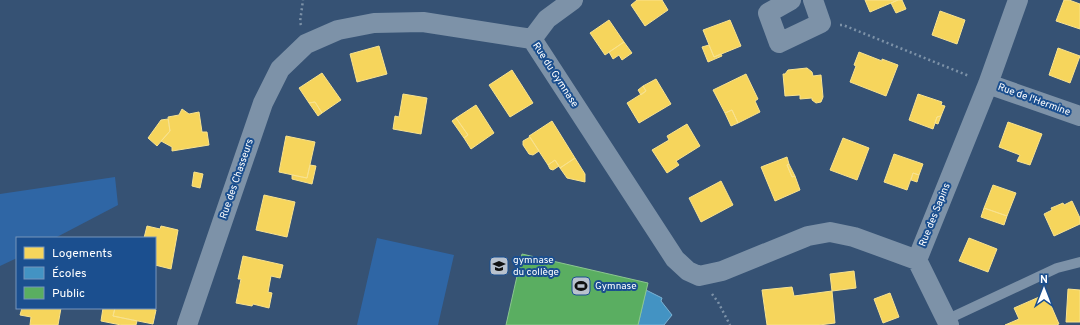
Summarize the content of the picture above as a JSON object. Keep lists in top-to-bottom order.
{
  "streets": {
    "street": [
      "Rue du Gymnase",
      "Rue de l'Hermine",
      "Rue des Chasseurs",
      "Rue des Sapins"
    ]
  },
  "crossings": [
    ["Rue du Gymnase", "Rue des Chasseurs"],
    ["Rue du Gymnase", "Rue des Sapins"],
    ["Rue de l'Hermine", "Rue des Sapins"]
  ],
  "places": {
    "school or university": ["gymnase du collège"],
    "sports": ["Gymnase"]
  },
  "legend": ["Logements", "Écoles", "Public"],
  "north": "top"
}
